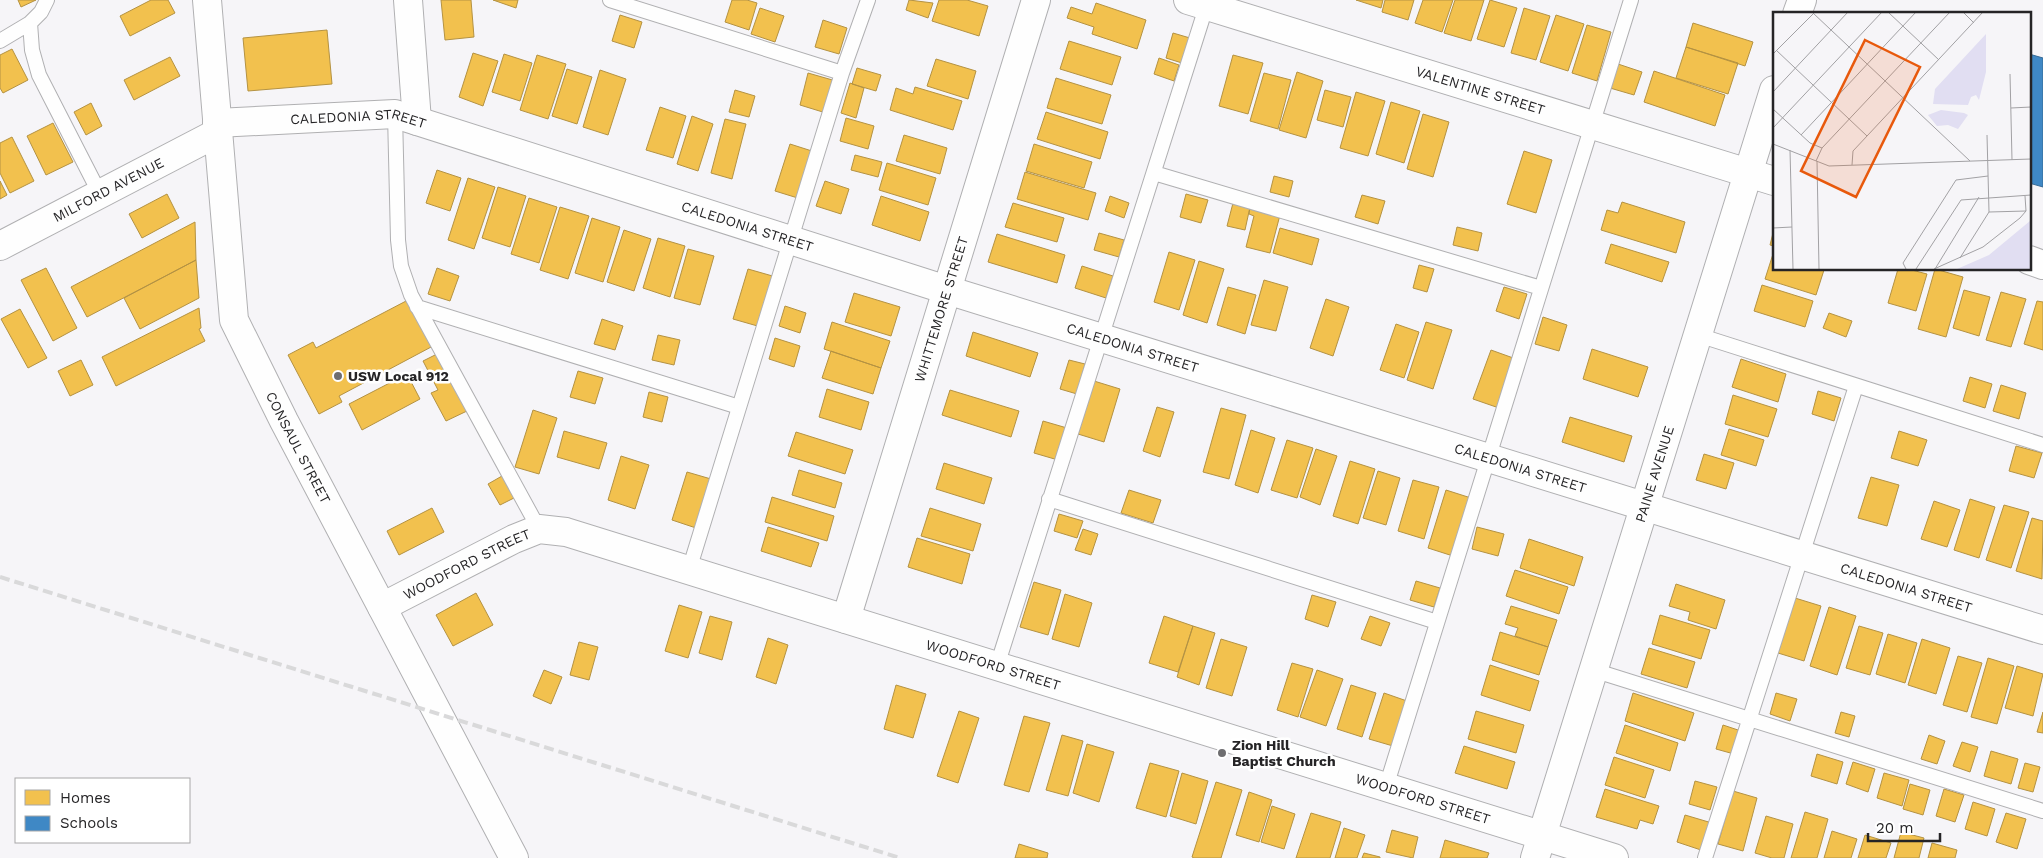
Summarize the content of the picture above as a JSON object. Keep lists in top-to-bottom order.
{
  "streets": {
    "street": [
      "VALENTINE STREET",
      "CALEDONIA STREET",
      "MILFORD AVENUE",
      "WHITTEMORE STREET",
      "CONSAUL STREET",
      "PAINE AVENUE",
      "WOODFORD STREET"
    ]
  },
  "crossings": [
    ["VALENTINE STREET", "PAINE AVENUE"],
    ["CALEDONIA STREET", "MILFORD AVENUE"],
    ["CALEDONIA STREET", "WHITTEMORE STREET"],
    ["CALEDONIA STREET", "CONSAUL STREET"],
    ["CALEDONIA STREET", "PAINE AVENUE"],
    ["MILFORD AVENUE", "CONSAUL STREET"],
    ["WHITTEMORE STREET", "WOODFORD STREET"],
    ["CONSAUL STREET", "WOODFORD STREET"],
    ["PAINE AVENUE", "WOODFORD STREET"]
  ],
  "places": ["USW Local 912", "Zion Hill Baptist Church"],
  "legend": ["Homes", "Schools"],
  "scale_bar": "20 m"
}
